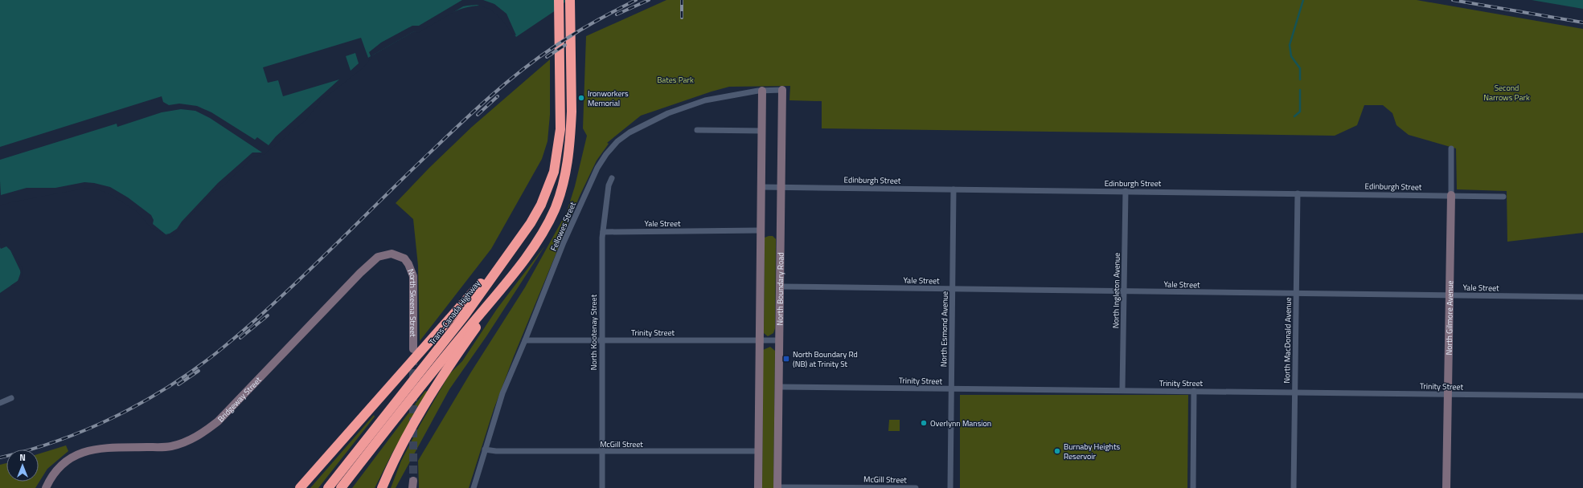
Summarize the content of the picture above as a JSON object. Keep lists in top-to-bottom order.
{
  "streets": {
    "highway": ["Trans-Canada Highway"],
    "street": [
      "Edinburgh Street",
      "Yale Street",
      "Fellowes Street",
      "North Boundary Road",
      "North Ingleton Avenue",
      "North Skeena Street",
      "North Gilmore Avenue",
      "North Esmond Avenue",
      "North Kootenay Street",
      "Trinity Street",
      "North MacDonald Avenue",
      "Bridgeway Street",
      "McGill Street"
    ]
  },
  "crossings": [
    ["Edinburgh Street", "North Boundary Road"],
    ["Edinburgh Street", "North Ingleton Avenue"],
    ["Edinburgh Street", "North Gilmore Avenue"],
    ["Edinburgh Street", "North Esmond Avenue"],
    ["Edinburgh Street", "North MacDonald Avenue"],
    ["Yale Street", "North Boundary Road"],
    ["Yale Street", "North Ingleton Avenue"],
    ["Yale Street", "North Gilmore Avenue"],
    ["Yale Street", "North Esmond Avenue"],
    ["Yale Street", "North Kootenay Street"],
    ["Yale Street", "North MacDonald Avenue"],
    ["Fellowes Street", "North Boundary Road"],
    ["Fellowes Street", "Trinity Street"],
    ["Fellowes Street", "McGill Street"],
    ["North Boundary Road", "Trinity Street"],
    ["North Boundary Road", "McGill Street"],
    ["North Ingleton Avenue", "Trinity Street"],
    ["North Skeena Street", "Bridgeway Street"],
    ["North Gilmore Avenue", "Trinity Street"],
    ["North Esmond Avenue", "Trinity Street"],
    ["North Kootenay Street", "Trinity Street"],
    ["North Kootenay Street", "McGill Street"],
    ["Trinity Street", "North MacDonald Avenue"]
  ],
  "parks": ["Bates Park", "Second Narrows Park"],
  "places": {
    "other": ["Ironworkers Memorial", "Overlynn Mansion", "Burnaby Heights Reservoir"],
    "transit": ["North Boundary Rd (NB) at Trinity St"]
  },
  "north": "top"
}
